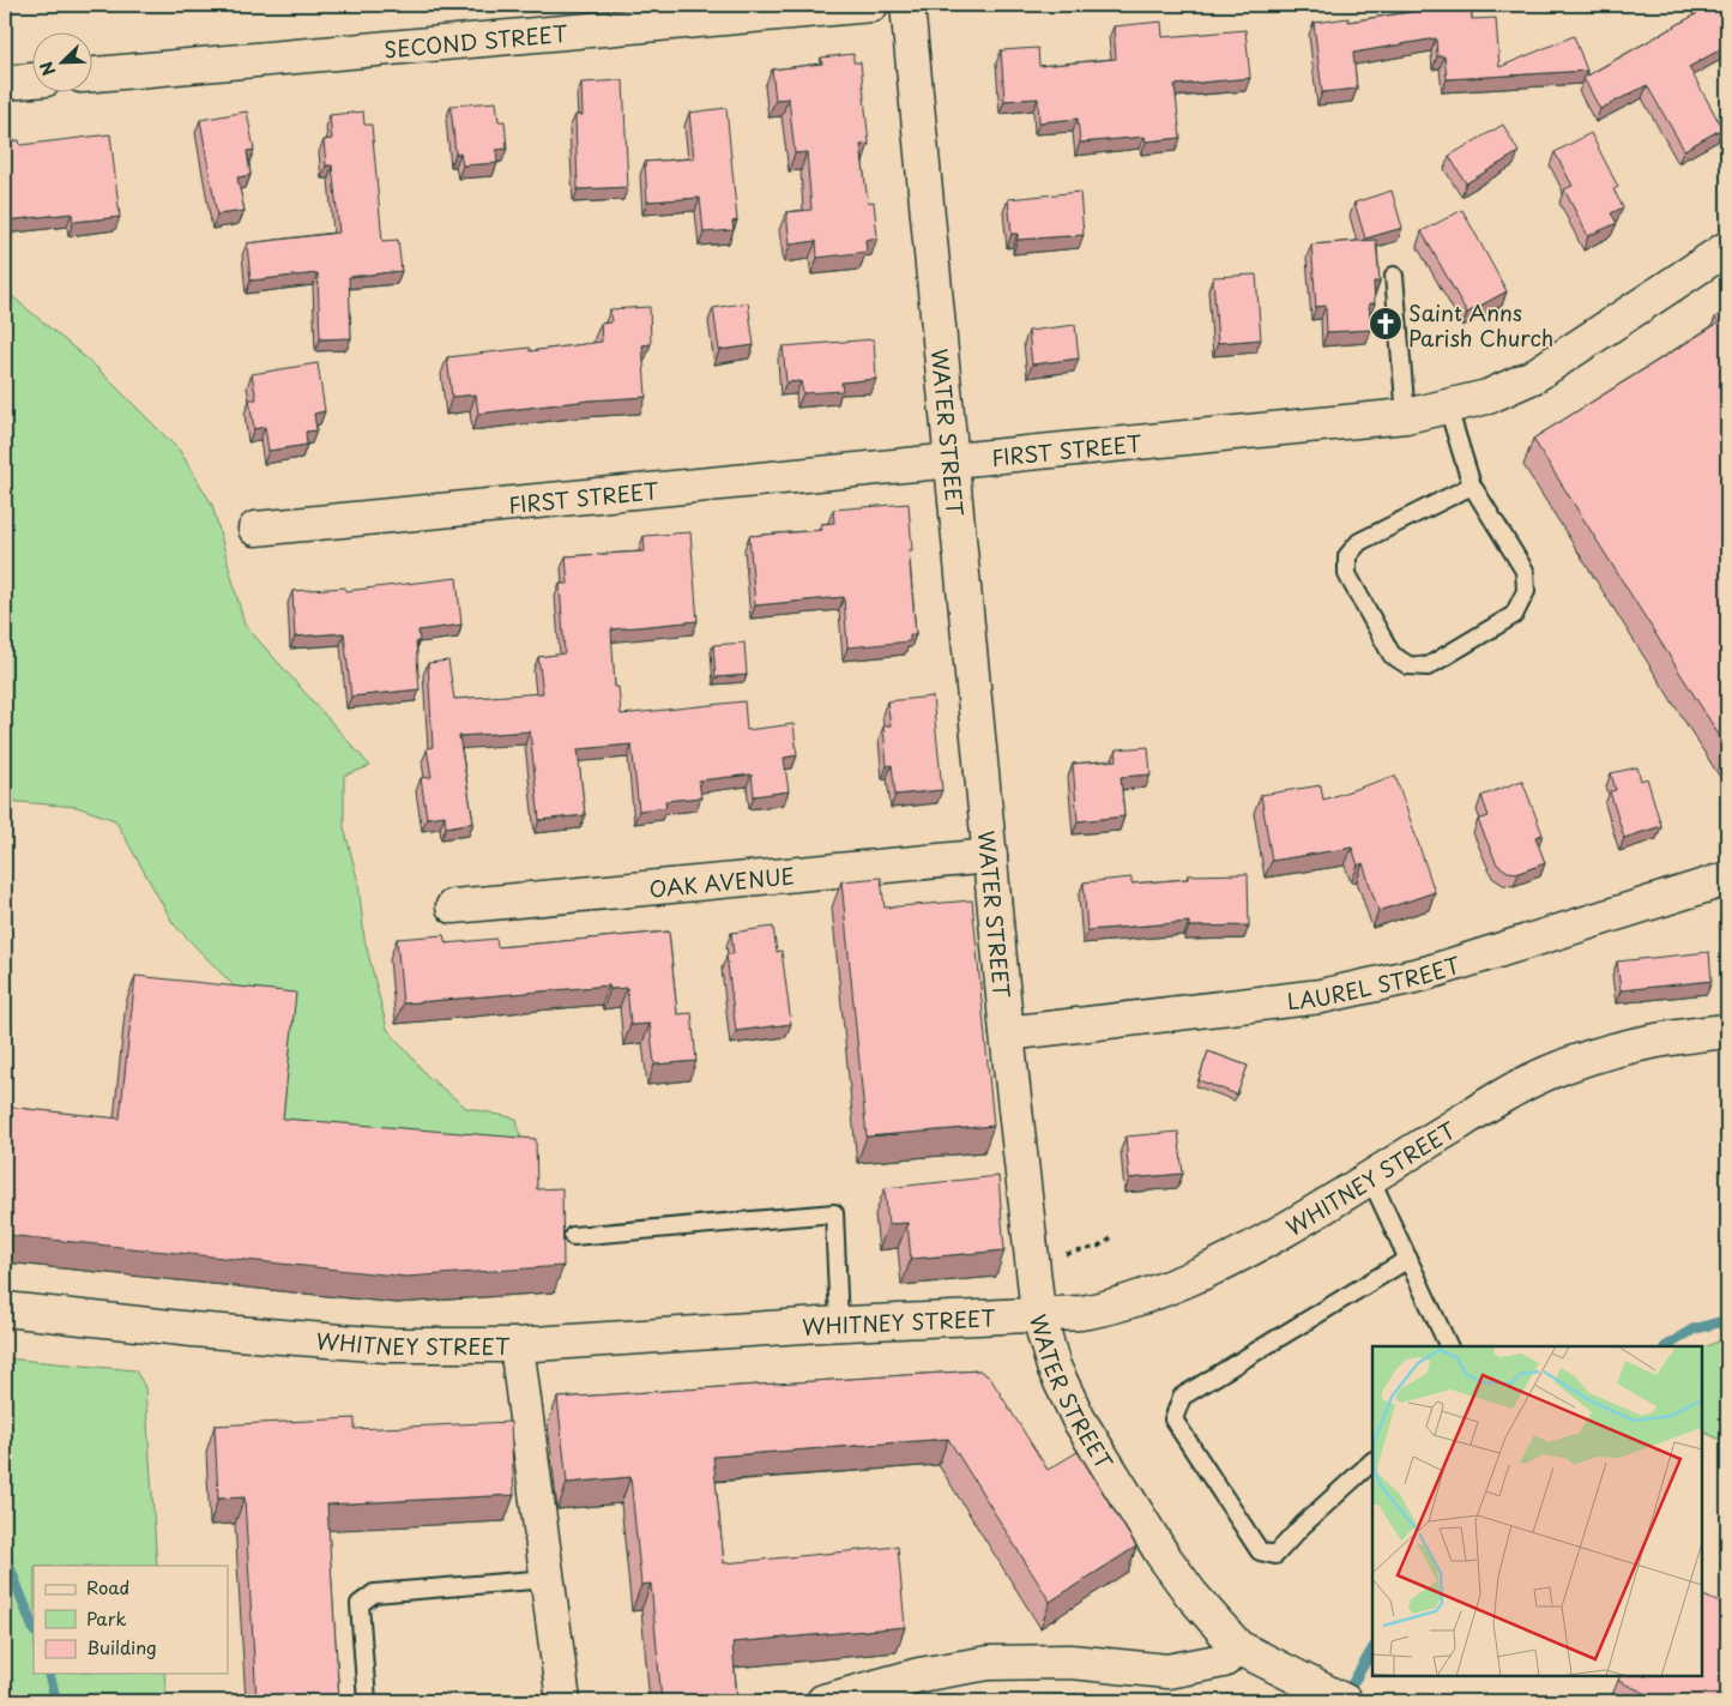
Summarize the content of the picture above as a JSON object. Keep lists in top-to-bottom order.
{
  "streets": {
    "street": [
      "SECOND STREET",
      "WATER STREET",
      "FIRST STREET",
      "OAK AVENUE",
      "LAUREL STREET",
      "WHITNEY STREET"
    ]
  },
  "crossings": [
    ["WATER STREET", "FIRST STREET"],
    ["WATER STREET", "OAK AVENUE"],
    ["WATER STREET", "LAUREL STREET"],
    ["WATER STREET", "WHITNEY STREET"]
  ],
  "places": {
    "church": ["Saint Anns Parish Church"]
  },
  "legend": ["Road", "Park", "Building"],
  "north": "bottom left"
}
